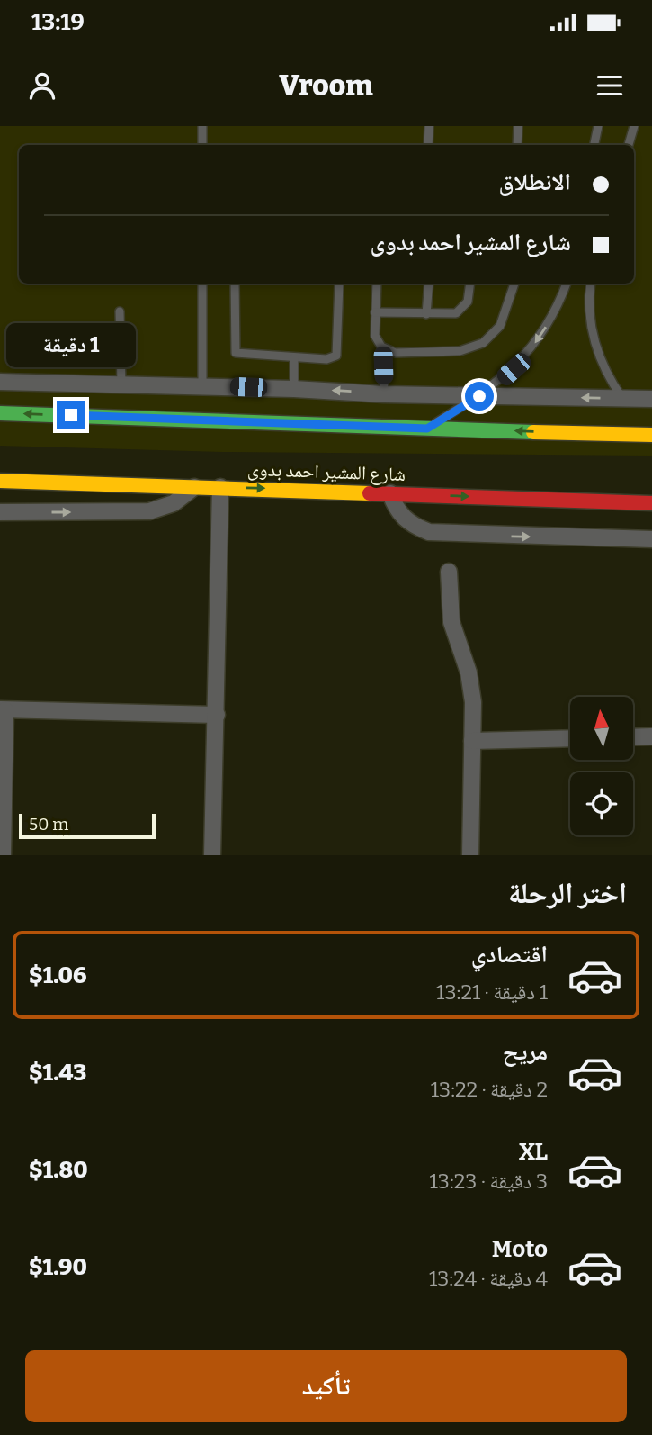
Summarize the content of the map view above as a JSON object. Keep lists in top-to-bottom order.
{
  "streets": {
    "street": ["شارع المشير احمد بدوى"]
  },
  "scale_bar": "50 m",
  "north": "top",
  "page": {
    "status": "13:19",
    "header": "Vroom",
    "banner": ["الانطلاق", "شارع المشير احمد بدوى"],
    "bubble": "1 دقيقة",
    "scale": "50 m",
    "heading": "اختر الرحلة",
    "list": [
      {
        "name": "اقتصادي",
        "note": "1 دقيقة · 13:21",
        "value": "$1.06"
      },
      {
        "name": "مريح",
        "note": "2 دقيقة · 13:22",
        "value": "$1.43"
      },
      {
        "name": "XL",
        "note": "3 دقيقة · 13:23",
        "value": "$1.80"
      },
      {
        "name": "Moto",
        "note": "4 دقيقة · 13:24",
        "value": "$1.90"
      }
    ],
    "buttons": "تأكيد"
  }
}
